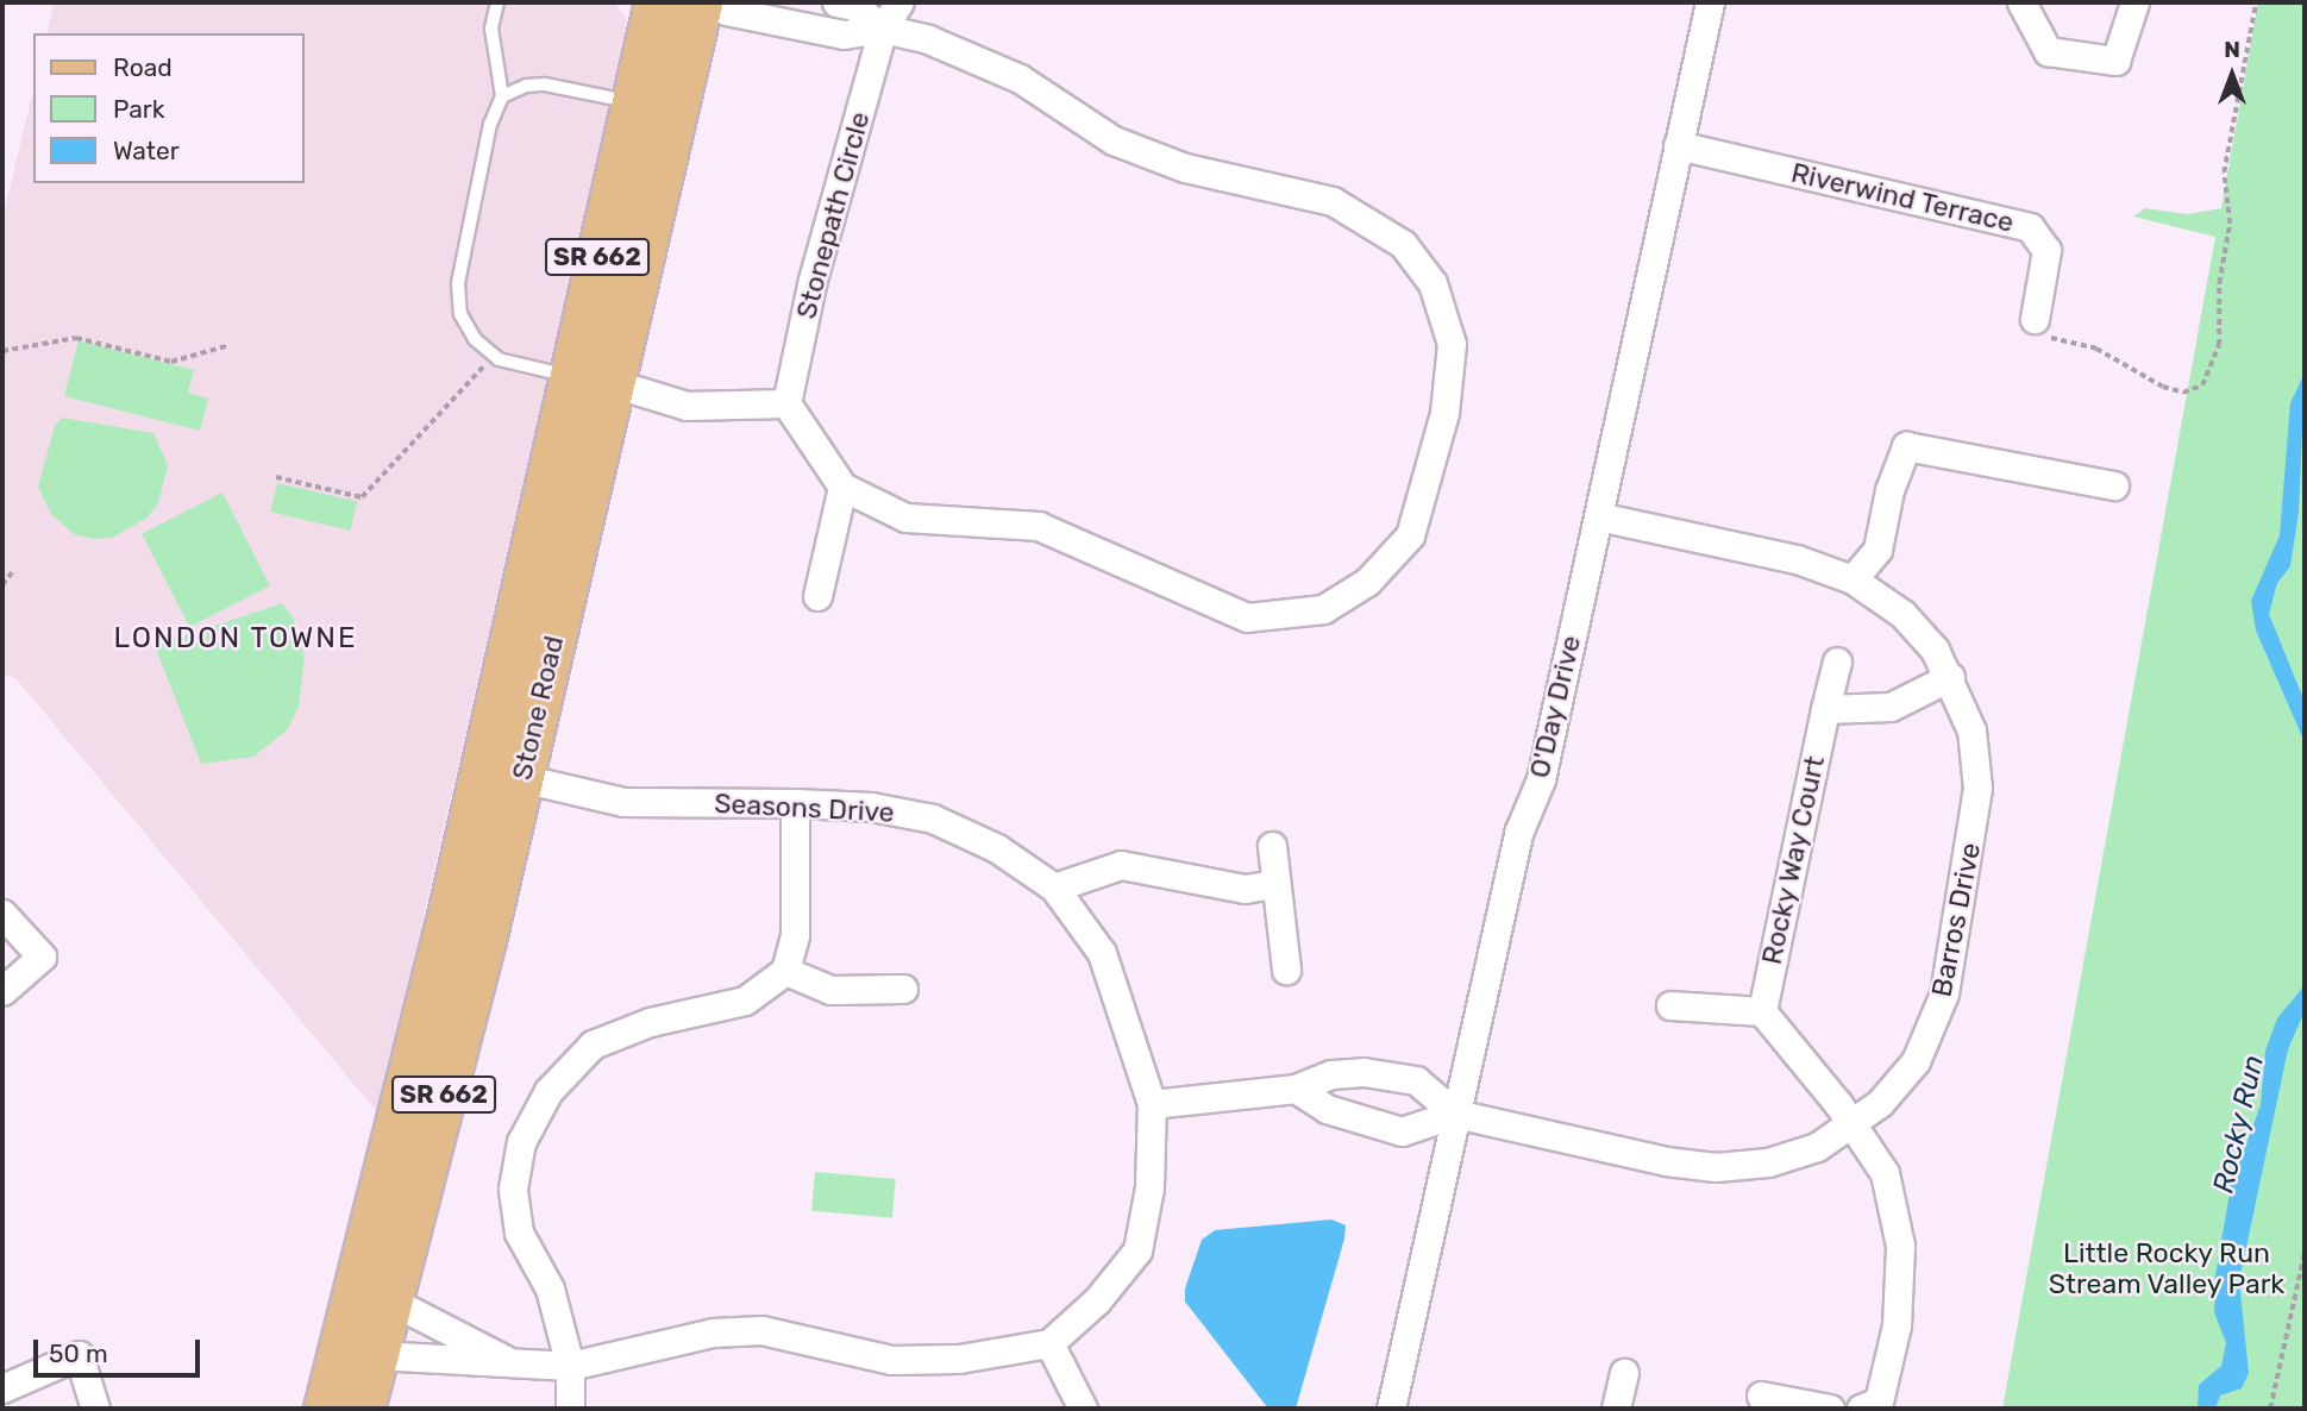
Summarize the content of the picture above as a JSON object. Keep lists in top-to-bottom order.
{
  "streets": {
    "main road": ["SR 662", "Stone Road"],
    "street": [
      "Riverwind Terrace",
      "Stonepath Circle",
      "O'Day Drive",
      "Seasons Drive",
      "Rocky Way Court",
      "Barros Drive"
    ]
  },
  "crossings": [
    ["Riverwind Terrace", "O'Day Drive"],
    ["O'Day Drive", "Barros Drive"],
    ["Stone Road", "Seasons Drive"]
  ],
  "districts": ["LONDON TOWNE"],
  "water": ["Rocky Run"],
  "parks": ["Little Rocky Run Stream Valley Park"],
  "legend": ["Road", "Park", "Water"],
  "scale_bar": "50 m",
  "north": "top"
}
